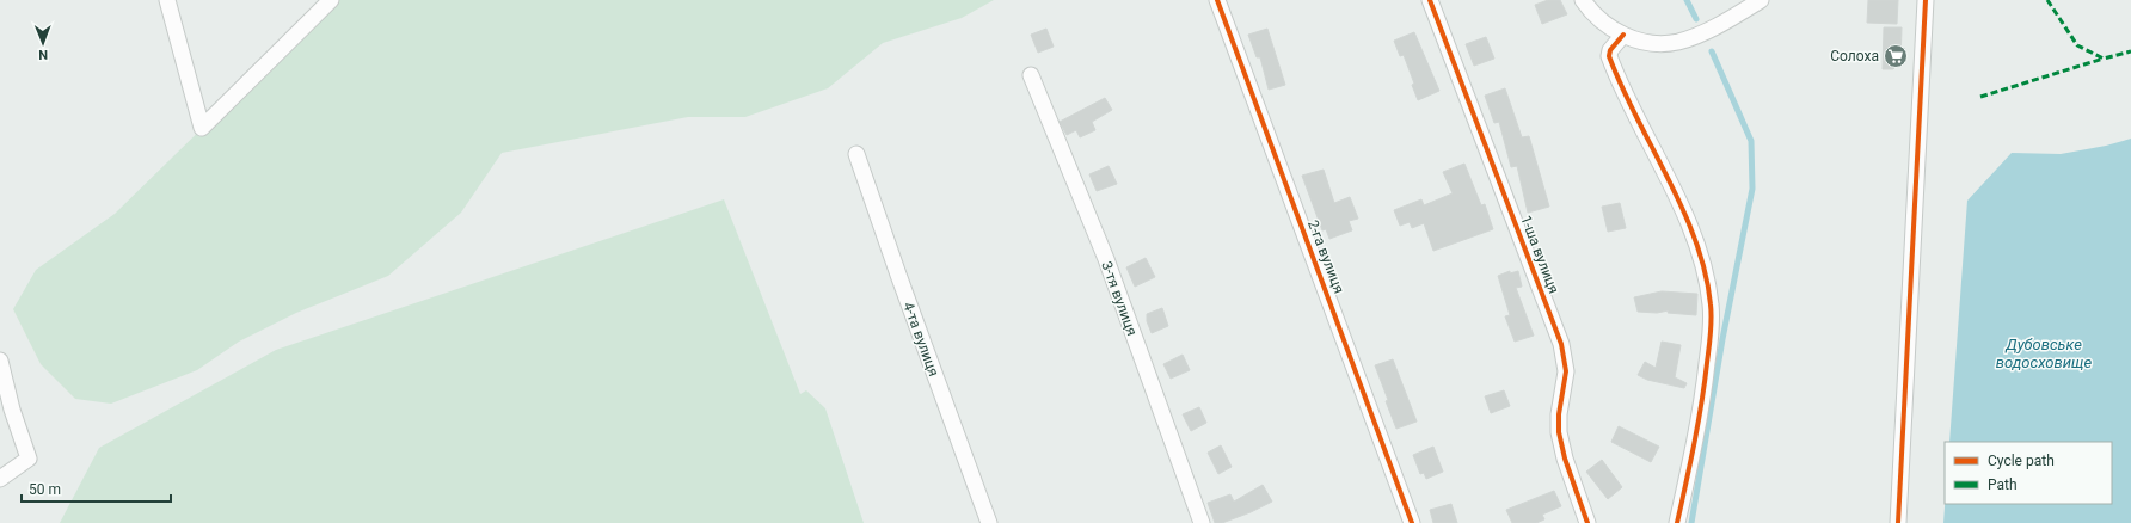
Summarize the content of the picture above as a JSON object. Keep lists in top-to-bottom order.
{
  "streets": {
    "street": [
      "1-ша вулиця",
      "2-га вулиця",
      "3-тя вулиця",
      "4-та вулиця"
    ]
  },
  "water": ["Дубовське водосховище"],
  "places": {
    "supermarket": ["Солоха"]
  },
  "legend": ["Cycle path", "Path"],
  "scale_bar": "50 m",
  "north": "bottom"
}
